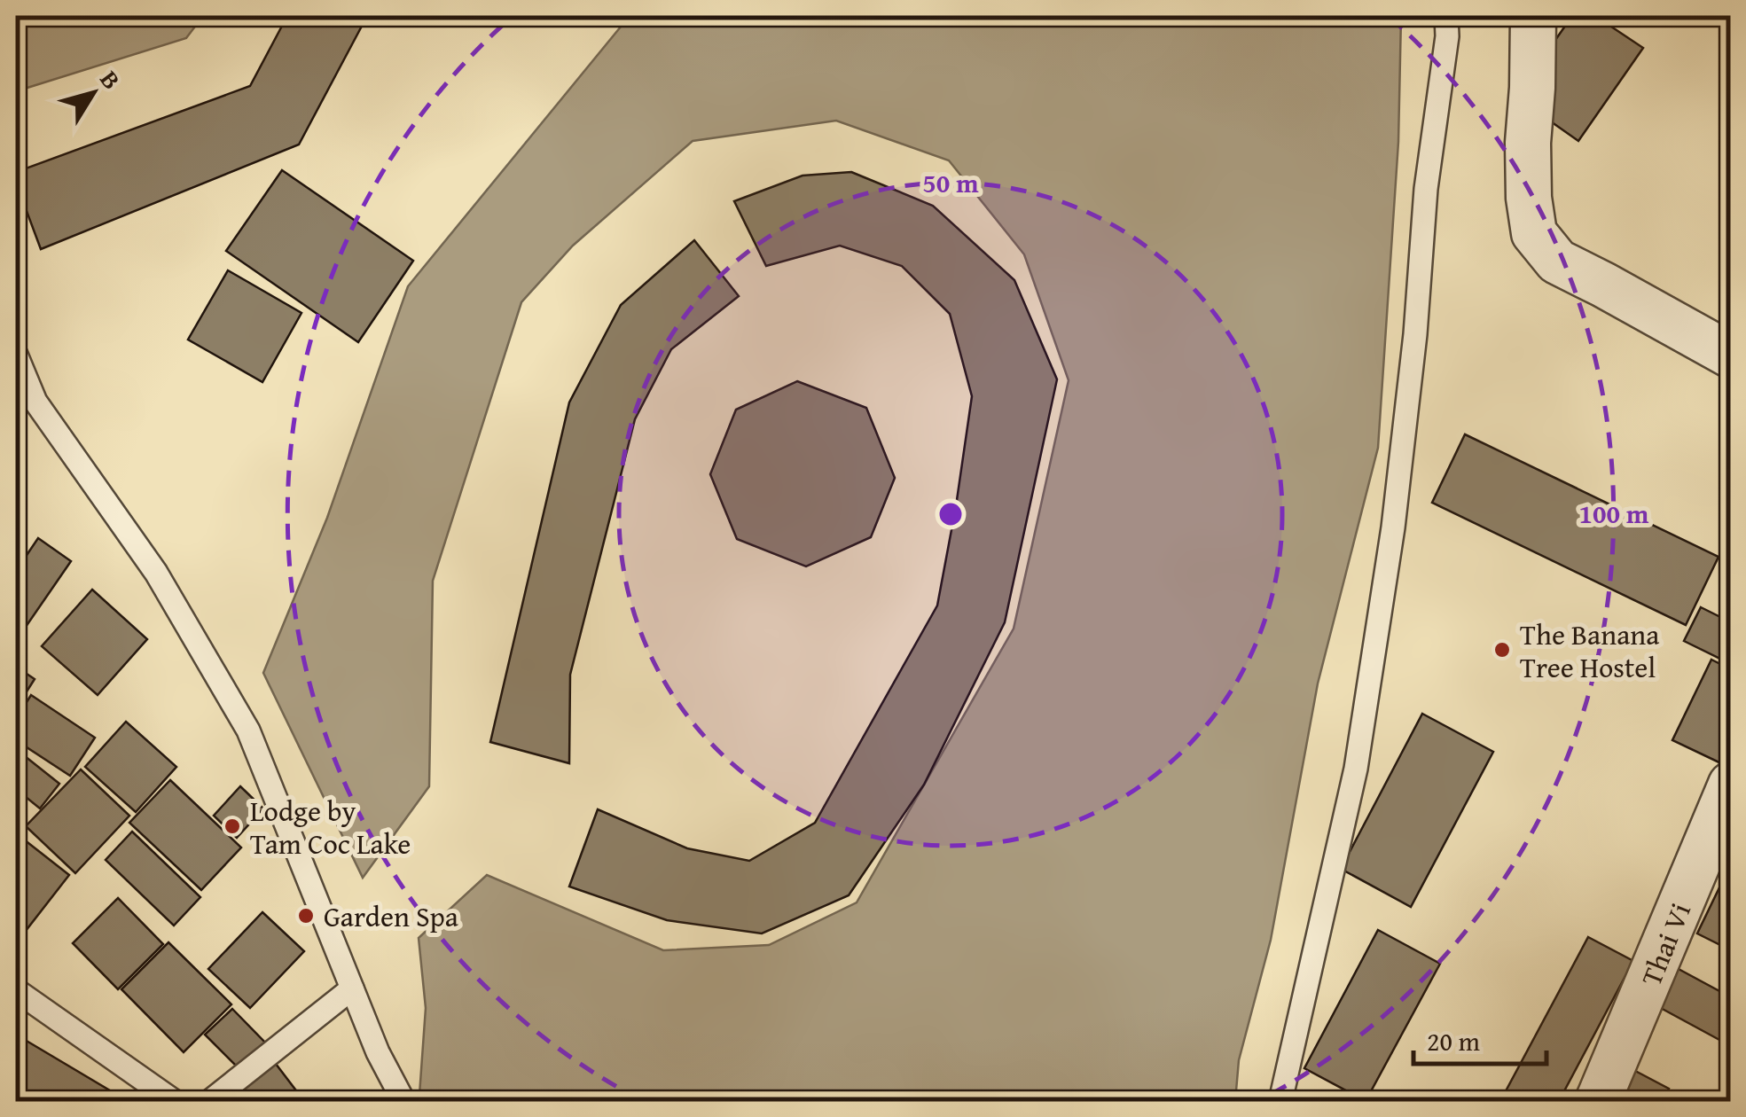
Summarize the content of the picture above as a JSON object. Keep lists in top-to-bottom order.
{
  "streets": {
    "street": ["Thai Vi"]
  },
  "places": ["The Banana Tree Hostel", "Lodge by Tam Coc Lake", "Garden Spa"],
  "scale_bar": "20 m",
  "north": "top right",
  "rings": ["50 m", "100 m"]
}
